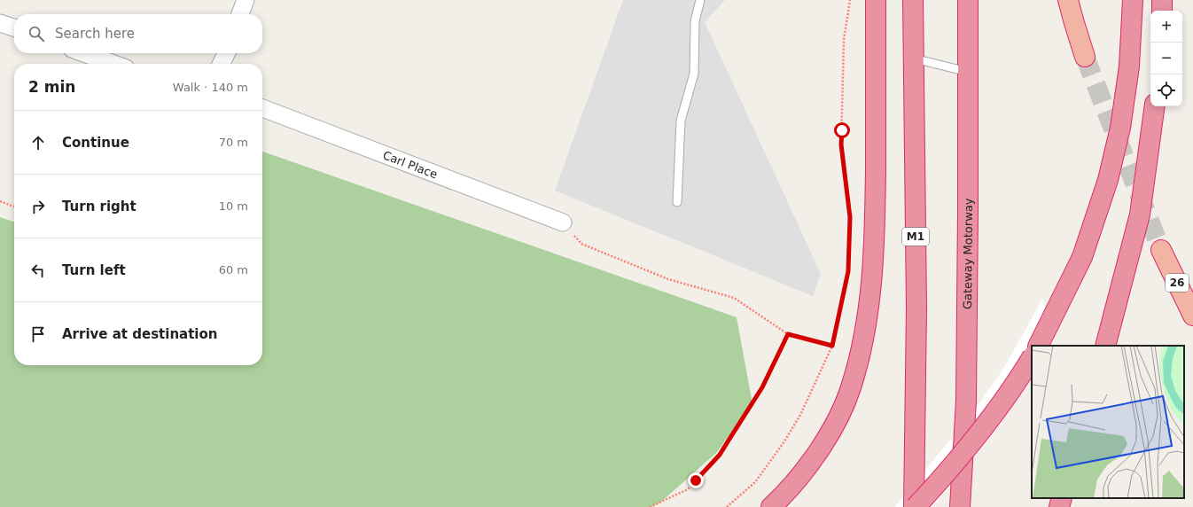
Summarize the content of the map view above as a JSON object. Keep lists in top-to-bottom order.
{
  "streets": {
    "highway": ["M1", "Gateway Motorway", "26"],
    "street": ["Carl Place"]
  },
  "page": {
    "map_buttons": ["+", "−"],
    "search": "Search here",
    "heading": ["2 min", "Walk · 140 m"],
    "list": [
      ["Continue", "70 m"],
      ["Turn right", "10 m"],
      ["Turn left", "60 m"],
      "Arrive at destination"
    ]
  }
}
